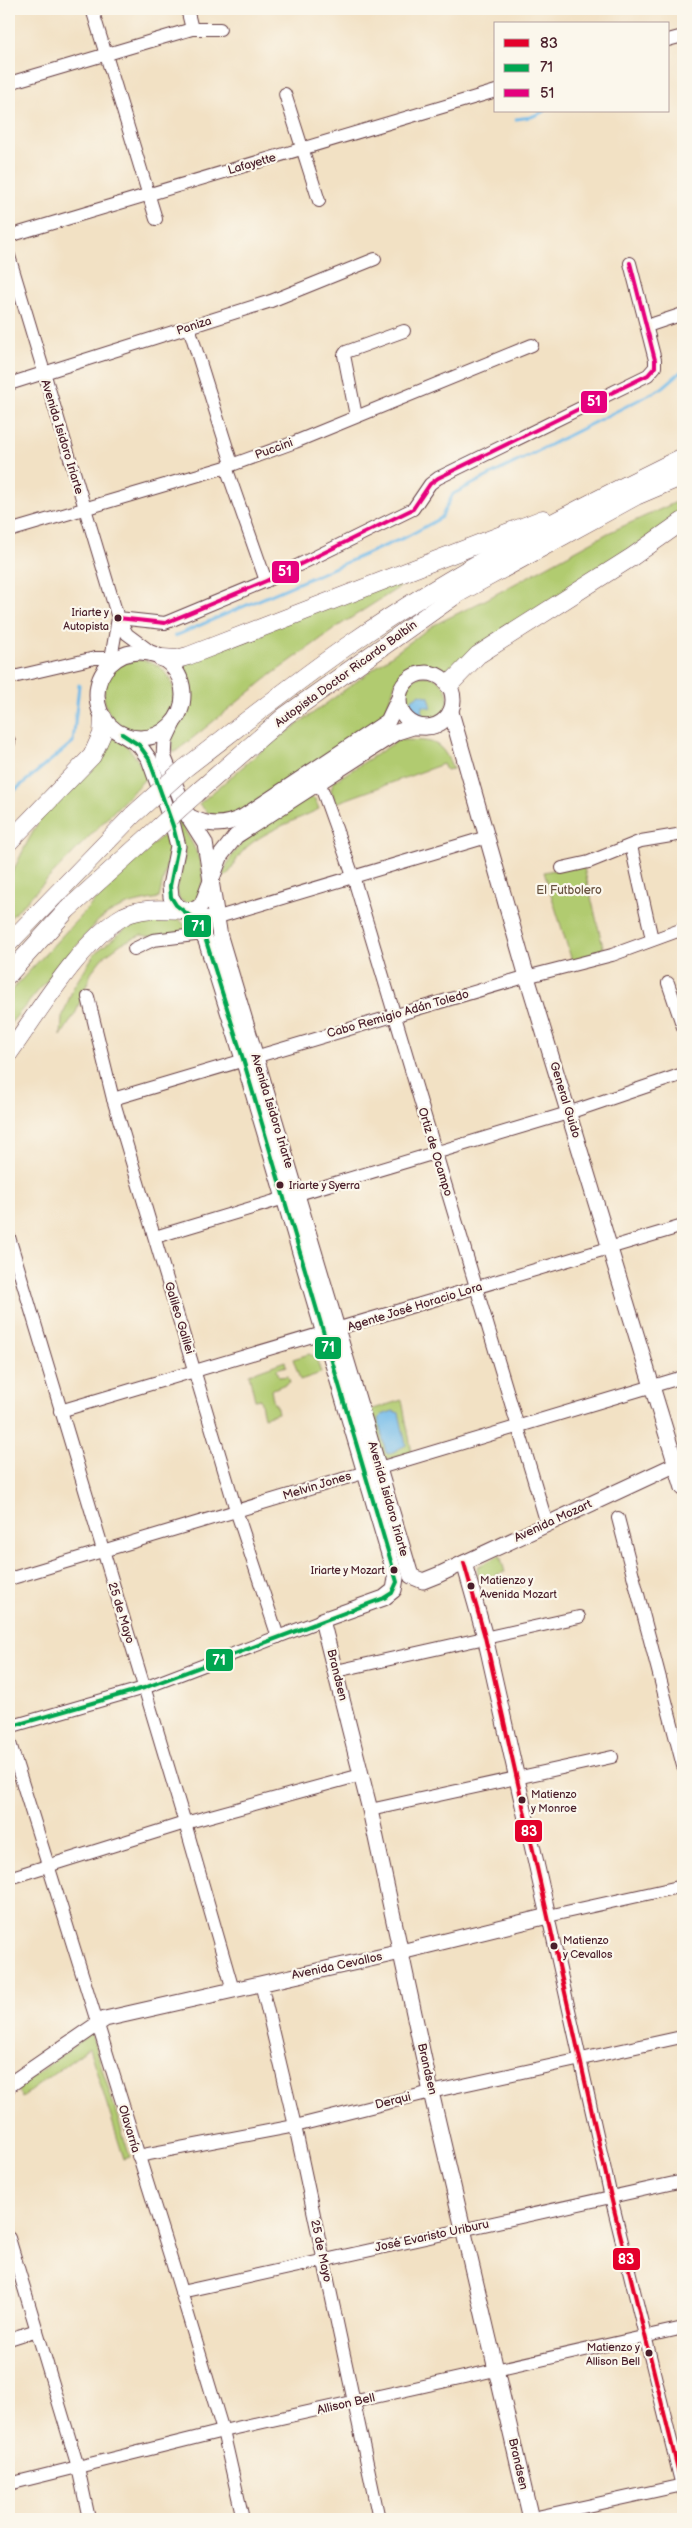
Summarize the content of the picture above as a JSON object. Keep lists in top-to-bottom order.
{
  "streets": {
    "highway": ["Autopista Doctor Ricardo Balbín"],
    "main road": [
      "Avenida Isidoro Iriarte",
      "General Guido",
      "Avenida Mozart",
      "Brandsen",
      "Avenida Cevallos"
    ],
    "street": [
      "Lafayette",
      "Paniza",
      "Puccini",
      "Cabo Remigio Adán Toledo",
      "Ortiz de Ocampo",
      "Agente José Horacio Lora",
      "Galileo Galilei",
      "Melvin Jones",
      "25 de Mayo",
      "Derqui",
      "Olavarría",
      "José Evaristo Uriburu",
      "Allison Bell"
    ]
  },
  "crossings": [
    ["Paniza", "Avenida Isidoro Iriarte"],
    ["Avenida Isidoro Iriarte", "Puccini"],
    ["Avenida Isidoro Iriarte", "Cabo Remigio Adán Toledo"],
    ["Avenida Isidoro Iriarte", "Agente José Horacio Lora"],
    ["Avenida Isidoro Iriarte", "Melvin Jones"],
    ["Avenida Isidoro Iriarte", "Avenida Mozart"],
    ["Avenida Isidoro Iriarte", "Brandsen"],
    ["Cabo Remigio Adán Toledo", "General Guido"],
    ["Cabo Remigio Adán Toledo", "Ortiz de Ocampo"],
    ["Cabo Remigio Adán Toledo", "Galileo Galilei"],
    ["General Guido", "Agente José Horacio Lora"],
    ["General Guido", "Melvin Jones"],
    ["General Guido", "Avenida Mozart"],
    ["Ortiz de Ocampo", "Agente José Horacio Lora"],
    ["Ortiz de Ocampo", "Melvin Jones"],
    ["Ortiz de Ocampo", "Avenida Mozart"],
    ["Agente José Horacio Lora", "Galileo Galilei"],
    ["Agente José Horacio Lora", "25 de Mayo"],
    ["Galileo Galilei", "Melvin Jones"],
    ["Melvin Jones", "25 de Mayo"],
    ["25 de Mayo", "Avenida Cevallos"],
    ["25 de Mayo", "Derqui"],
    ["25 de Mayo", "José Evaristo Uriburu"],
    ["25 de Mayo", "Allison Bell"],
    ["Brandsen", "Avenida Cevallos"],
    ["Brandsen", "Derqui"],
    ["Brandsen", "José Evaristo Uriburu"],
    ["Brandsen", "Allison Bell"],
    ["Avenida Cevallos", "Olavarría"],
    ["Derqui", "Olavarría"],
    ["Olavarría", "José Evaristo Uriburu"],
    ["Olavarría", "Allison Bell"]
  ],
  "parks": ["El Futbolero"],
  "places": [
    "Iriarte y Autopista",
    "Iriarte y Syerra",
    "Iriarte y Mozart",
    "Matienzo y Avenida Mozart",
    "Matienzo y Monroe",
    "Matienzo y Cevallos",
    "Matienzo y Allison Bell"
  ],
  "lines": ["transit line 51", "transit line 71", "transit line 83"],
  "legend": ["83", "71", "51"]
}
